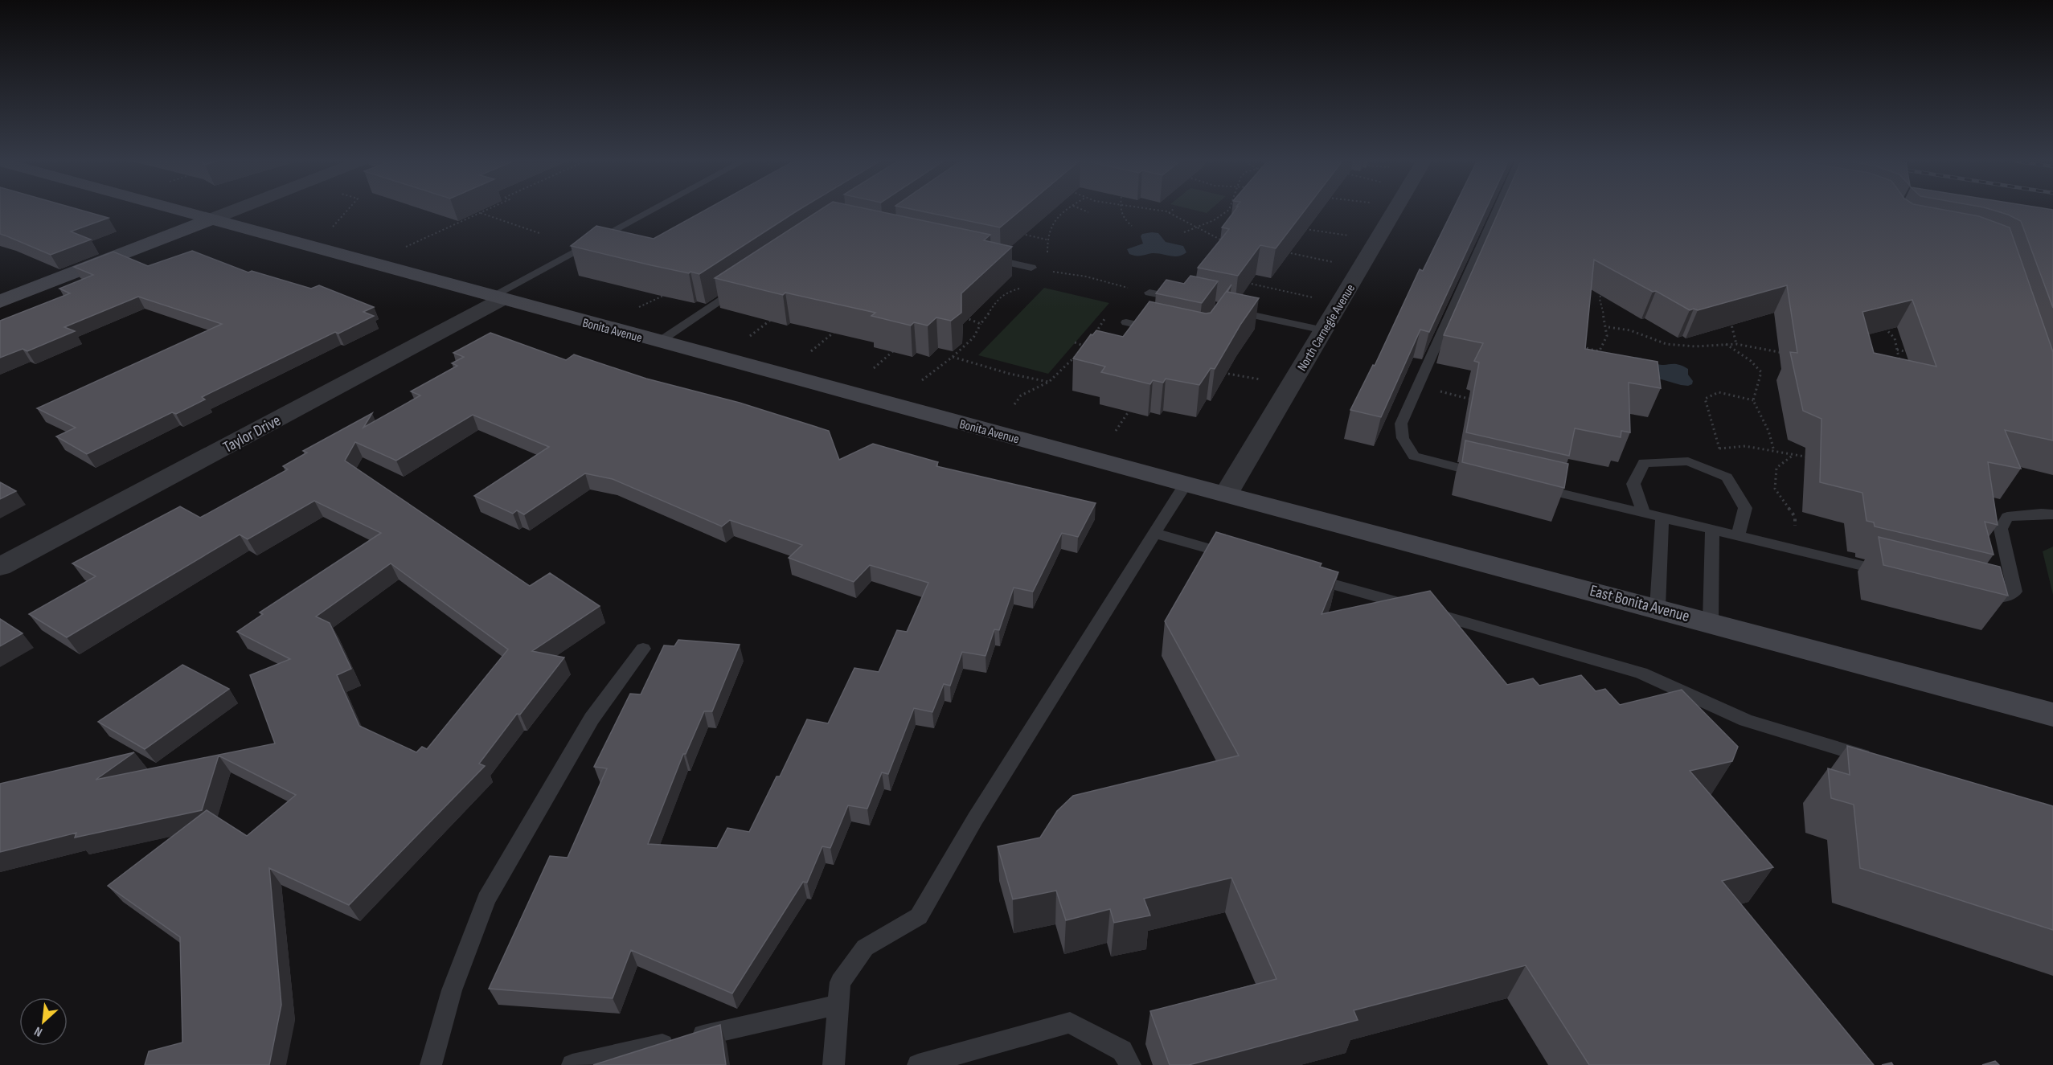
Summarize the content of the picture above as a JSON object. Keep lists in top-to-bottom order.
{
  "streets": {
    "main road": ["Bonita Avenue", "East Bonita Avenue"],
    "street": ["North Carnegie Avenue", "Taylor Drive"]
  },
  "crossings": [
    ["North Carnegie Avenue", "Bonita Avenue"],
    ["North Carnegie Avenue", "East Bonita Avenue"],
    ["Bonita Avenue", "Taylor Drive"],
    ["Bonita Avenue", "East Bonita Avenue"]
  ],
  "north": "bottom left"
}
